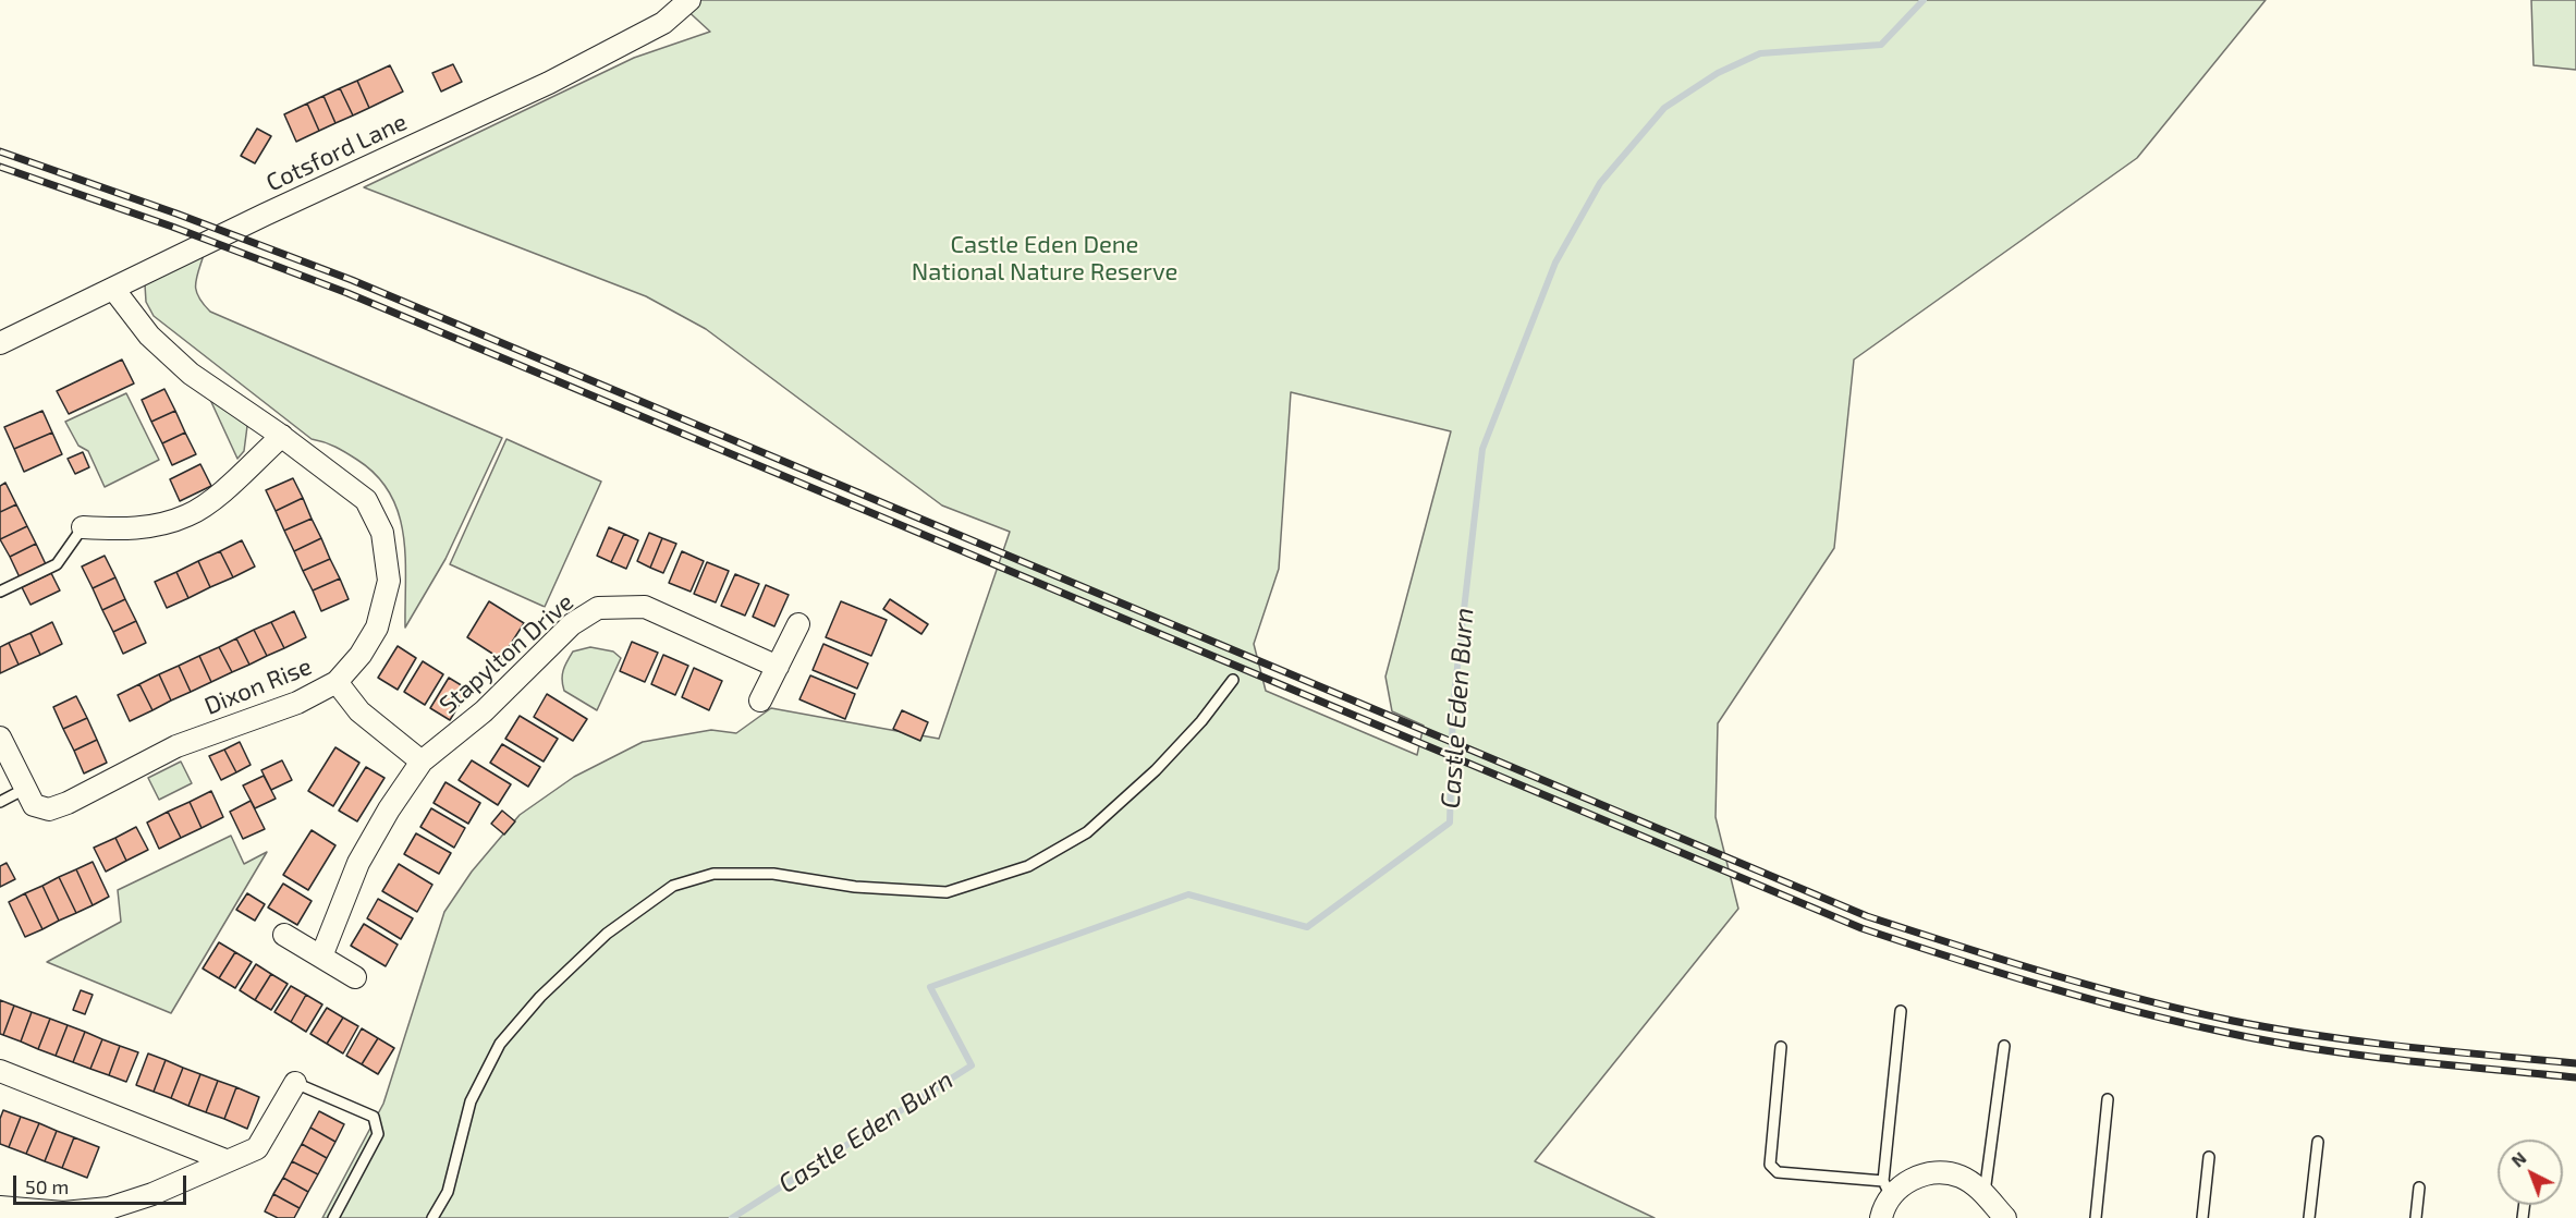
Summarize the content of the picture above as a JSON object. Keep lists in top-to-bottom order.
{
  "streets": {
    "street": ["Cotsford Lane", "Stapylton Drive", "Dixon Rise"]
  },
  "crossings": [
    ["Cotsford Lane", "Dixon Rise"]
  ],
  "water": ["Castle Eden Burn"],
  "parks": ["Castle Eden Dene National Nature Reserve"],
  "scale_bar": "50 m",
  "north": "top left"
}
